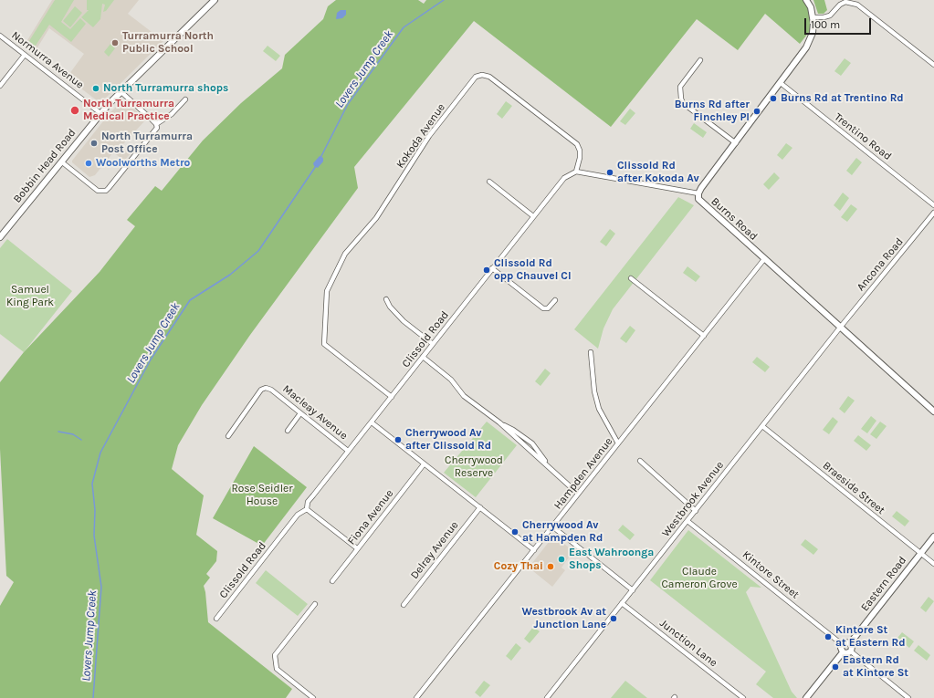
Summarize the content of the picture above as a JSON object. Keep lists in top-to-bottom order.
{
  "streets": {
    "main road": ["Bobbin Head Road", "Burns Road", "Eastern Road"],
    "street": [
      "Normurra Avenue",
      "Kokoda Avenue",
      "Trentino Road",
      "Ancona Road",
      "Clissold Road",
      "Macleay Avenue",
      "Hampden Avenue",
      "Braeside Street",
      "Westbrook Avenue",
      "Fiona Avenue",
      "Delray Avenue",
      "Kintore Street",
      "Junction Lane"
    ]
  },
  "crossings": [
    ["Normurra Avenue", "Bobbin Head Road"],
    ["Kokoda Avenue", "Clissold Road"],
    ["Trentino Road", "Burns Road"],
    ["Burns Road", "Ancona Road"],
    ["Burns Road", "Hampden Avenue"],
    ["Burns Road", "Westbrook Avenue"],
    ["Ancona Road", "Westbrook Avenue"],
    ["Clissold Road", "Macleay Avenue"],
    ["Braeside Street", "Westbrook Avenue"],
    ["Braeside Street", "Eastern Road"],
    ["Westbrook Avenue", "Kintore Street"],
    ["Westbrook Avenue", "Junction Lane"],
    ["Kintore Street", "Eastern Road"]
  ],
  "water": ["Lovers Jump Creek"],
  "parks": [
    "Samuel King Park",
    "Cherrywood Reserve",
    "Rose Seidler House",
    "Claude Cameron Grove"
  ],
  "places": [
    "Turramurra North Public School",
    "North Turramurra shops",
    "Burns Rd at Trentino Rd",
    "North Turramurra Medical Practice",
    "Burns Rd after Finchley Pl",
    "North Turramurra Post Office",
    "Woolworths Metro",
    "Clissold Rd after Kokoda Av",
    "Clissold Rd opp Chauvel Cl",
    "Cherrywood Av after Clissold Rd",
    "Cherrywood Av at Hampden Rd",
    "East Wahroonga Shops",
    "Cozy Thai",
    "Westbrook Av at Junction Lane",
    "Kintore St at Eastern Rd",
    "Eastern Rd at Kintore St"
  ],
  "scale_bar": "100 m"
}
